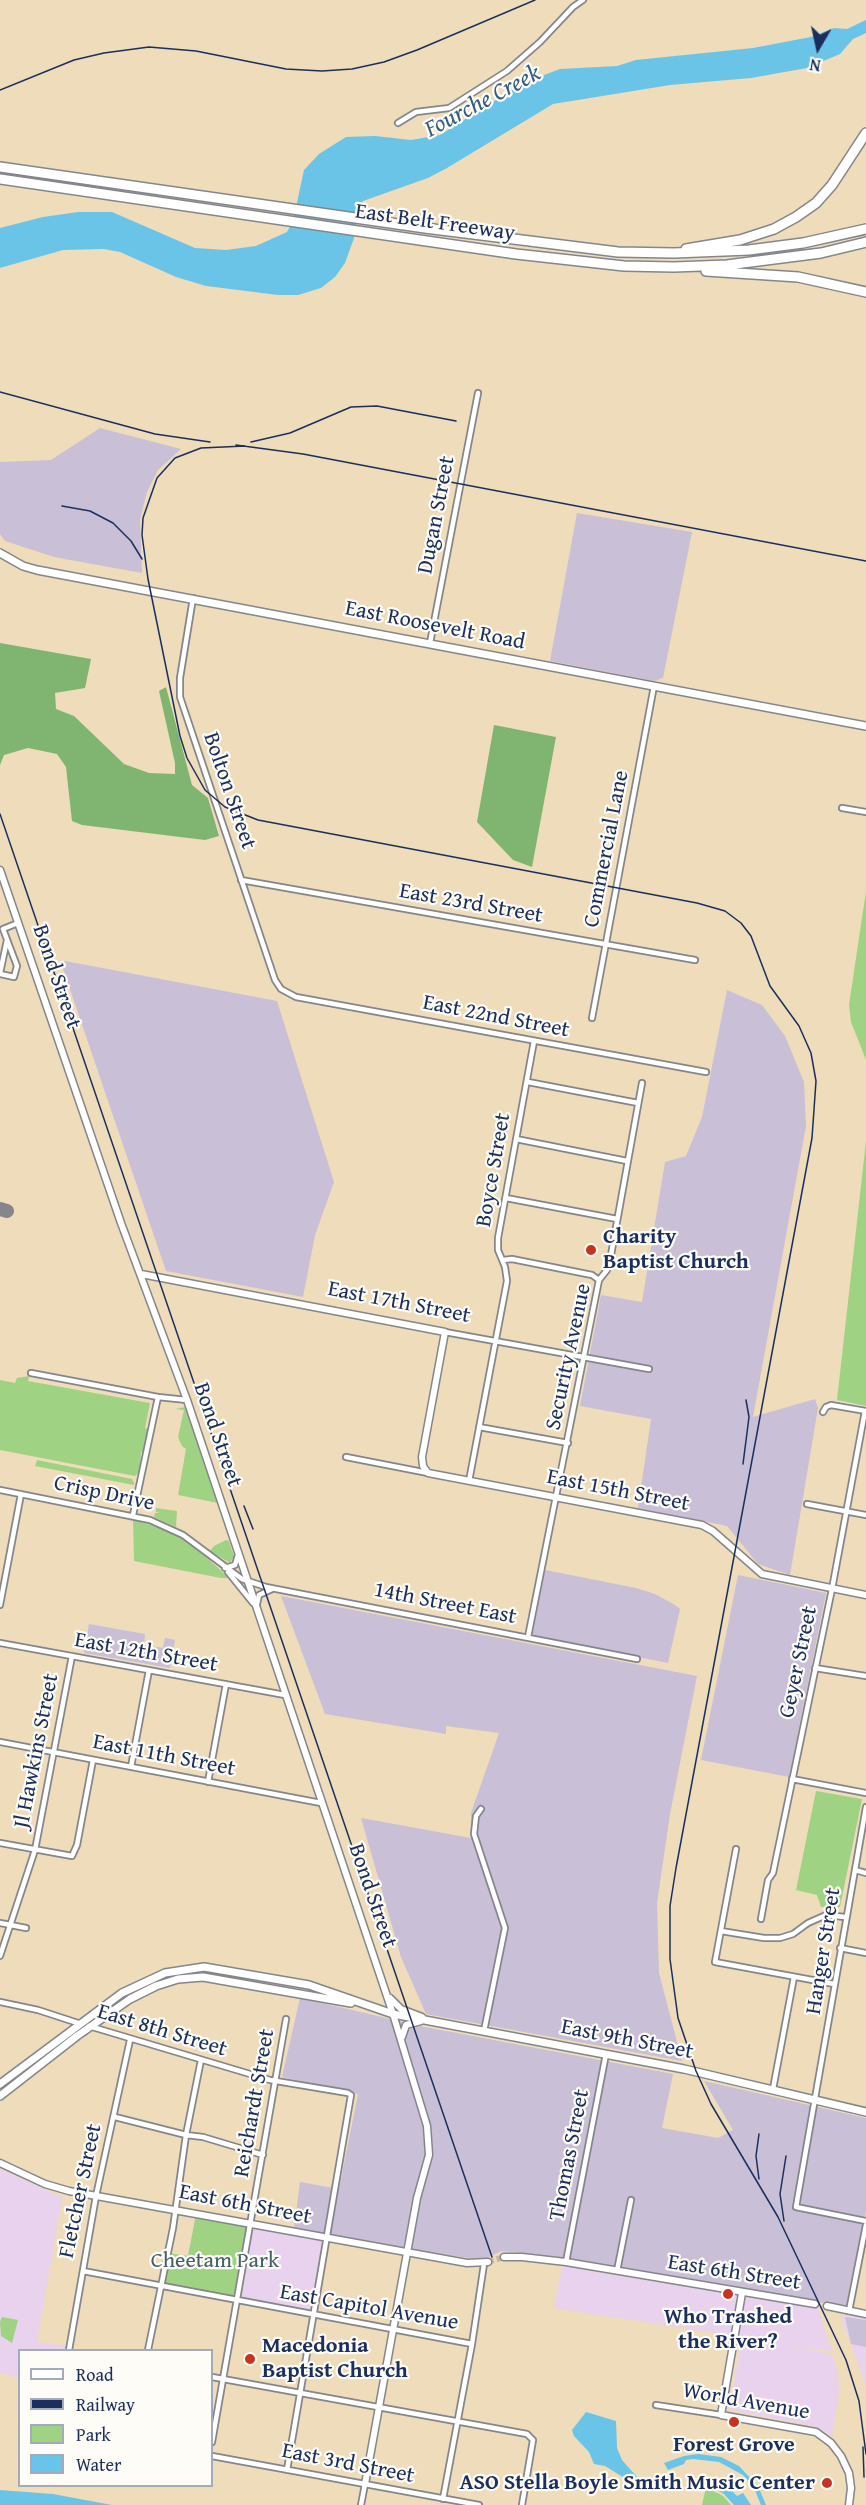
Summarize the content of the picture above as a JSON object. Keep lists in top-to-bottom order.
{
  "streets": {
    "highway": ["East Belt Freeway"],
    "main road": ["East Roosevelt Road", "East 9th Street"],
    "street": [
      "Dugan Street",
      "Bolton Street",
      "Commercial Lane",
      "East 23rd Street",
      "Bond Street",
      "East 22nd Street",
      "Boyce Street",
      "East 17th Street",
      "Security Avenue",
      "East 15th Street",
      "Crisp Drive",
      "14th Street East",
      "East 12th Street",
      "Geyer Street",
      "Jl Hawkins Street",
      "East 11th Street",
      "Hanger Street",
      "East 8th Street",
      "Reichardt Street",
      "Thomas Street",
      "Fletcher Street",
      "East 6th Street",
      "East Capitol Avenue",
      "World Avenue",
      "East 3rd Street"
    ]
  },
  "crossings": [
    ["Dugan Street", "East Roosevelt Road"],
    ["East Roosevelt Road", "Bolton Street"],
    ["East Roosevelt Road", "Commercial Lane"],
    ["Bolton Street", "East 23rd Street"],
    ["Bolton Street", "East 22nd Street"],
    ["Commercial Lane", "East 23rd Street"],
    ["Bond Street", "East 17th Street"],
    ["Bond Street", "Crisp Drive"],
    ["Bond Street", "14th Street East"],
    ["Bond Street", "East 12th Street"],
    ["Bond Street", "East 11th Street"],
    ["Bond Street", "East 9th Street"],
    ["East 22nd Street", "Boyce Street"],
    ["Boyce Street", "East 17th Street"],
    ["Boyce Street", "East 15th Street"],
    ["East 17th Street", "Security Avenue"],
    ["Security Avenue", "East 15th Street"],
    ["Security Avenue", "14th Street East"],
    ["East 15th Street", "Geyer Street"],
    ["Crisp Drive", "14th Street East"],
    ["East 12th Street", "Jl Hawkins Street"],
    ["Jl Hawkins Street", "East 11th Street"],
    ["Hanger Street", "East 9th Street"],
    ["East 8th Street", "East 9th Street"],
    ["East 8th Street", "Reichardt Street"],
    ["East 8th Street", "Fletcher Street"],
    ["East 8th Street", "East 6th Street"],
    ["East 9th Street", "Thomas Street"],
    ["Reichardt Street", "East 6th Street"],
    ["Reichardt Street", "East Capitol Avenue"],
    ["Thomas Street", "East 6th Street"],
    ["Fletcher Street", "East 6th Street"],
    ["Fletcher Street", "East Capitol Avenue"]
  ],
  "water": ["Fourche Creek"],
  "parks": ["Cheetam Park"],
  "places": [
    "Charity Baptist Church",
    "Who Trashed the River?",
    "Macedonia Baptist Church",
    "Forest Grove",
    "ASO Stella Boyle Smith Music Center"
  ],
  "legend": [
    "Road",
    "Railway",
    "Park",
    "Water"
  ],
  "north": "bottom"
}
